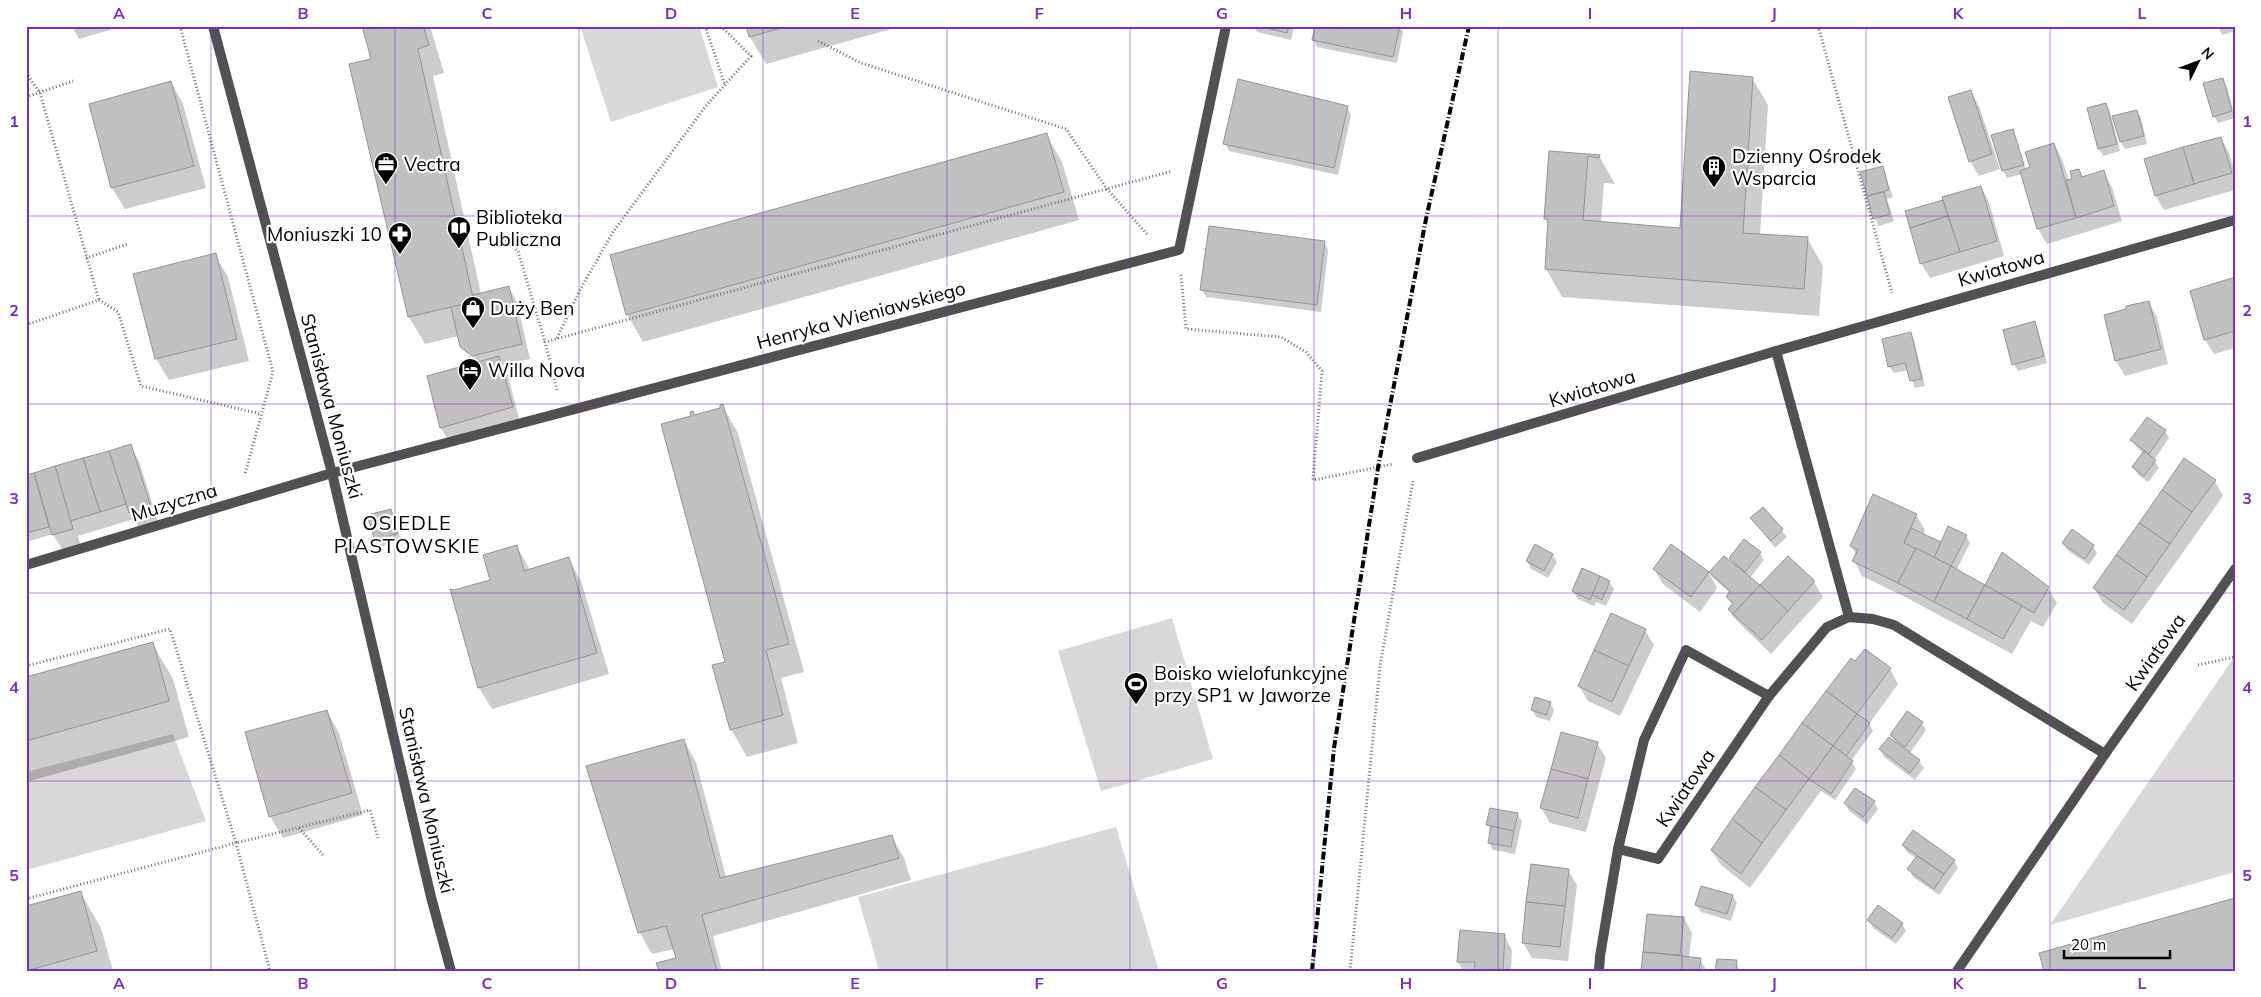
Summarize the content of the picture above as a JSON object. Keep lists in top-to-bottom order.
{
  "streets": {
    "street": [
      "Kwiatowa",
      "Henryka Wieniawskiego",
      "Stanisława Moniuszki",
      "Muzyczna"
    ]
  },
  "crossings": [
    ["Henryka Wieniawskiego", "Stanisława Moniuszki"],
    ["Henryka Wieniawskiego", "Muzyczna"],
    ["Stanisława Moniuszki", "Muzyczna"]
  ],
  "districts": ["OSIEDLE PIASTOWSKIE"],
  "places": {
    "office": ["Vectra"],
    "building": ["Dzienny Ośrodek Wsparcia"],
    "library": ["Biblioteka Publiczna"],
    "pharmacy": ["Moniuszki 10"],
    "shop": ["Duży Ben"],
    "hotel": ["Willa Nova"],
    "sports": ["Boisko wielofunkcyjne przy SP1 w Jaworze"]
  },
  "scale_bar": "20 m",
  "north": "top right",
  "grid": {
    "columns": [
      "A",
      "B",
      "C",
      "D",
      "E",
      "F",
      "G",
      "H",
      "I",
      "J",
      "K",
      "L"
    ],
    "rows": [
      "1",
      "2",
      "3",
      "4",
      "5"
    ]
  }
}
